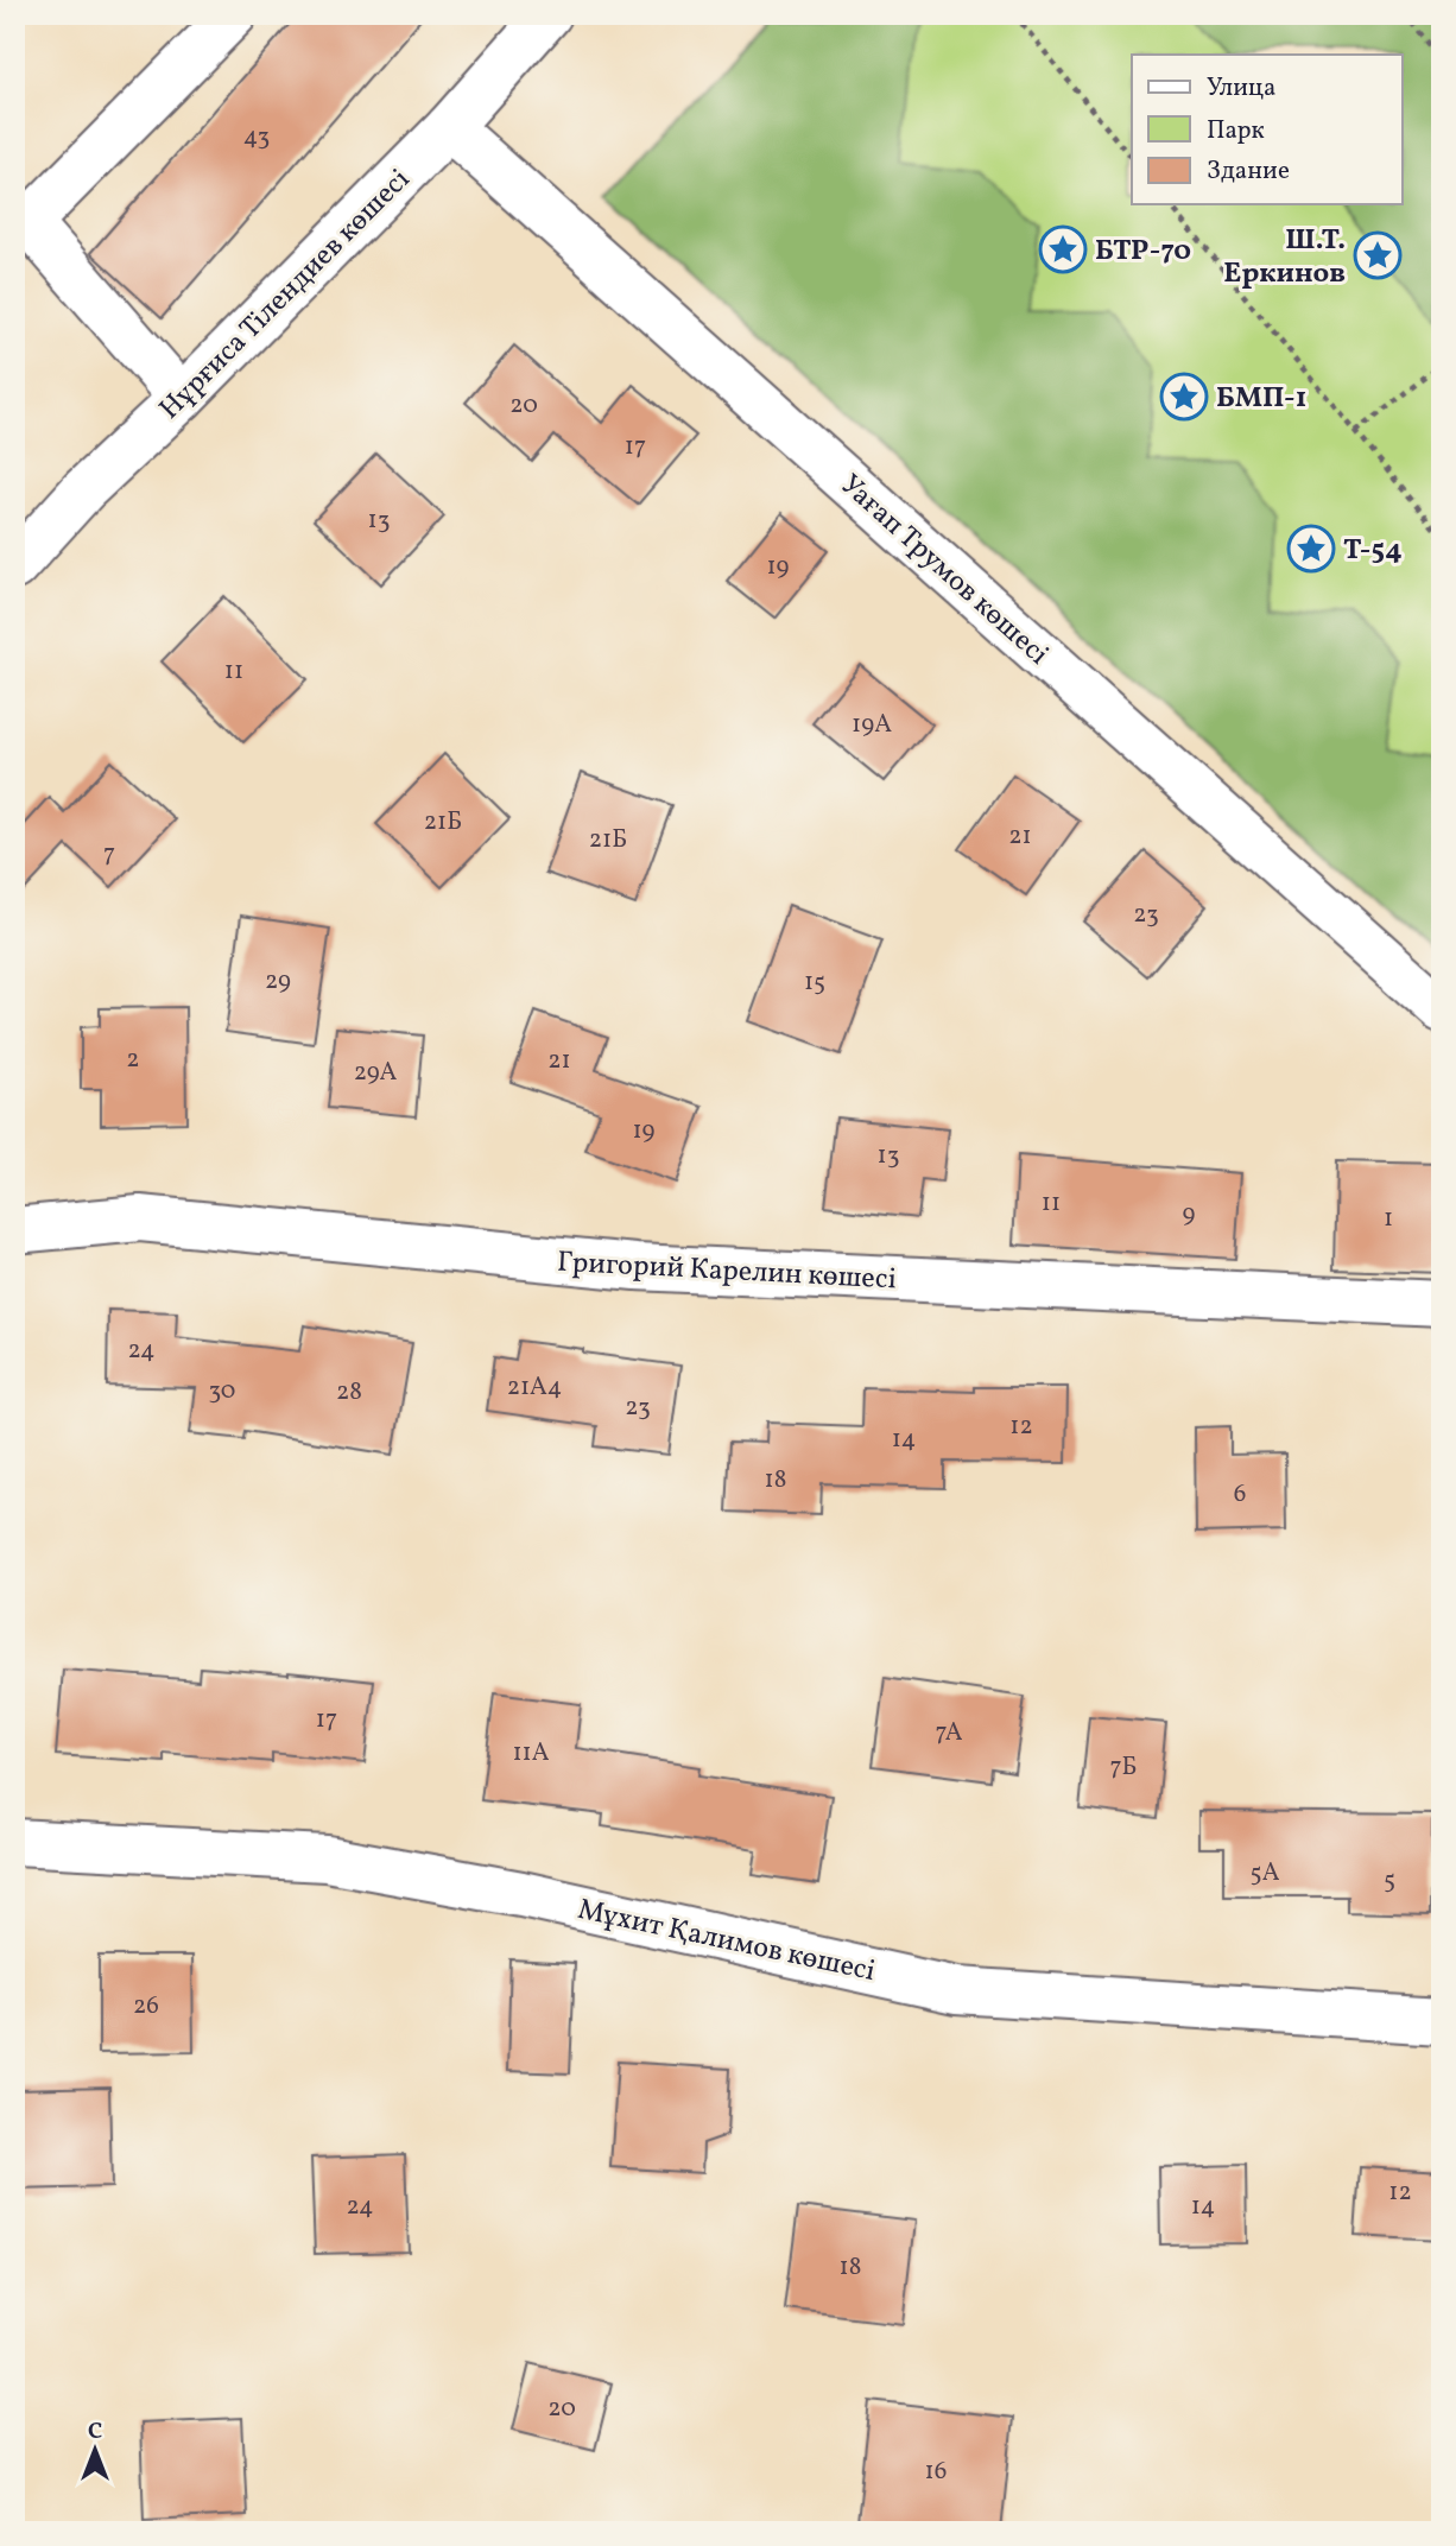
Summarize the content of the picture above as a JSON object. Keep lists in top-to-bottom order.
{
  "streets": {
    "street": [
      "Нұрғиса Тілендиев көшесі",
      "Уағап Трумов көшесі",
      "Григорий Карелин көшесі",
      "Мұхит Қалимов көшесі"
    ]
  },
  "crossings": [
    ["Нұрғиса Тілендиев көшесі", "Уағап Трумов көшесі"]
  ],
  "places": {
    "place": [
      "БТР-70",
      "Ш.Т. Еркинов",
      "БМП-1",
      "Т-54"
    ]
  },
  "house_numbers": [
    "43",
    "20",
    "17",
    "13",
    "19",
    "11",
    "19А",
    "21Б",
    "21",
    "21Б",
    "7",
    "23",
    "29",
    "15",
    "2",
    "21",
    "29А",
    "19",
    "13",
    "11",
    "9",
    "1",
    "24",
    "21А4",
    "30",
    "28",
    "23",
    "12",
    "14",
    "18",
    "6",
    "17",
    "7А",
    "11А",
    "7Б",
    "5А",
    "5",
    "26",
    "12",
    "24",
    "14",
    "18",
    "20",
    "16"
  ],
  "legend": ["Улица", "Парк", "Здание"],
  "north": "top"
}
